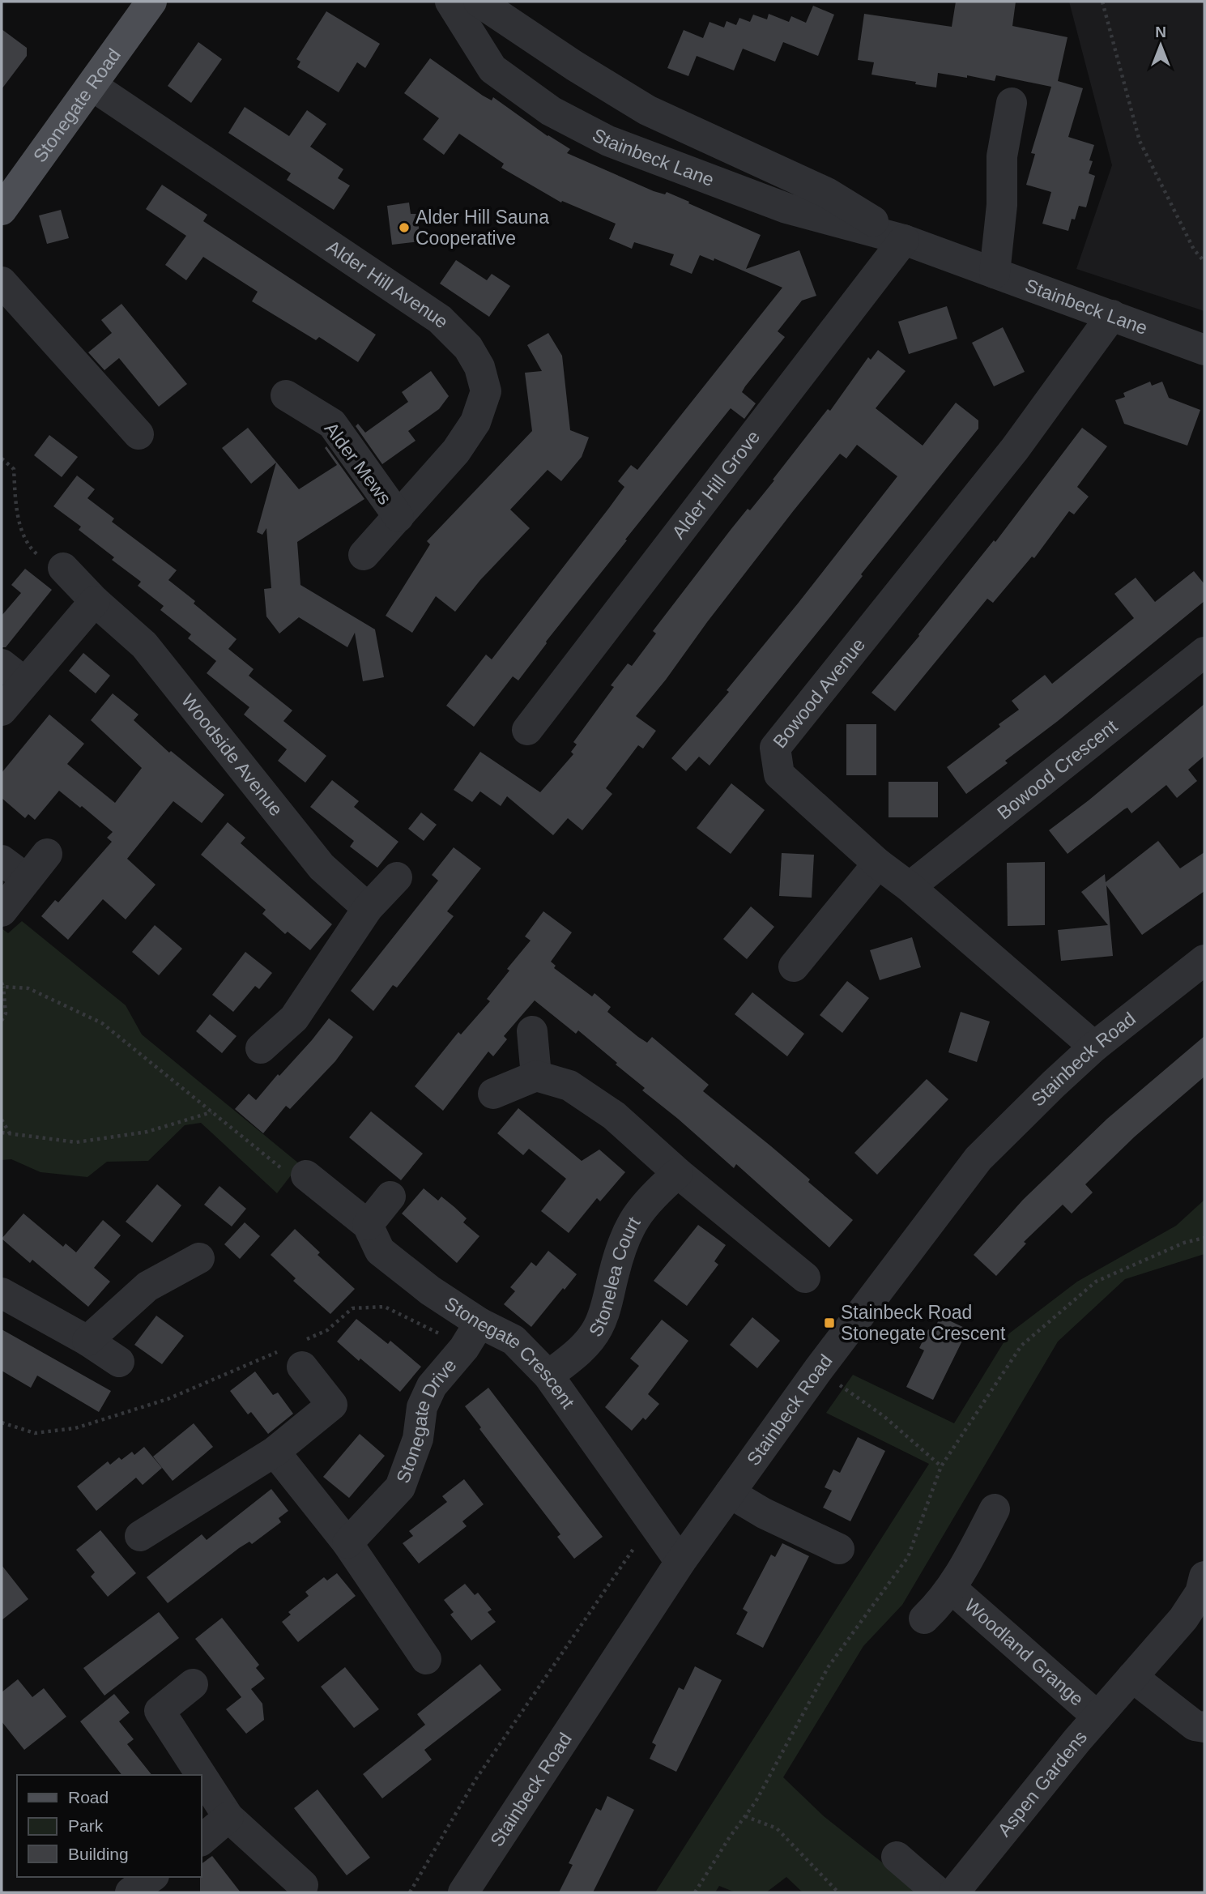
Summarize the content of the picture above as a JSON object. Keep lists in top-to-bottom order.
{
  "streets": {
    "main road": ["Stonegate Road"],
    "street": [
      "Stainbeck Lane",
      "Alder Hill Avenue",
      "Alder Mews",
      "Alder Hill Grove",
      "Bowood Avenue",
      "Woodside Avenue",
      "Bowood Crescent",
      "Stainbeck Road",
      "Stonelea Court",
      "Stonegate Crescent",
      "Stonegate Drive",
      "Woodland Grange",
      "Aspen Gardens"
    ]
  },
  "crossings": [
    ["Stonegate Road", "Alder Hill Avenue"],
    ["Stainbeck Lane", "Alder Hill Grove"],
    ["Stainbeck Lane", "Bowood Avenue"],
    ["Alder Hill Avenue", "Alder Mews"],
    ["Bowood Avenue", "Bowood Crescent"],
    ["Bowood Avenue", "Stainbeck Road"],
    ["Stainbeck Road", "Stonegate Crescent"],
    ["Stonelea Court", "Stonegate Crescent"],
    ["Stonegate Crescent", "Stonegate Drive"],
    ["Woodland Grange", "Aspen Gardens"]
  ],
  "places": {
    "other": ["Alder Hill Sauna Cooperative"],
    "transit": ["Stainbeck Road Stonegate Crescent"]
  },
  "legend": ["Road", "Park", "Building"],
  "north": "top"
}
